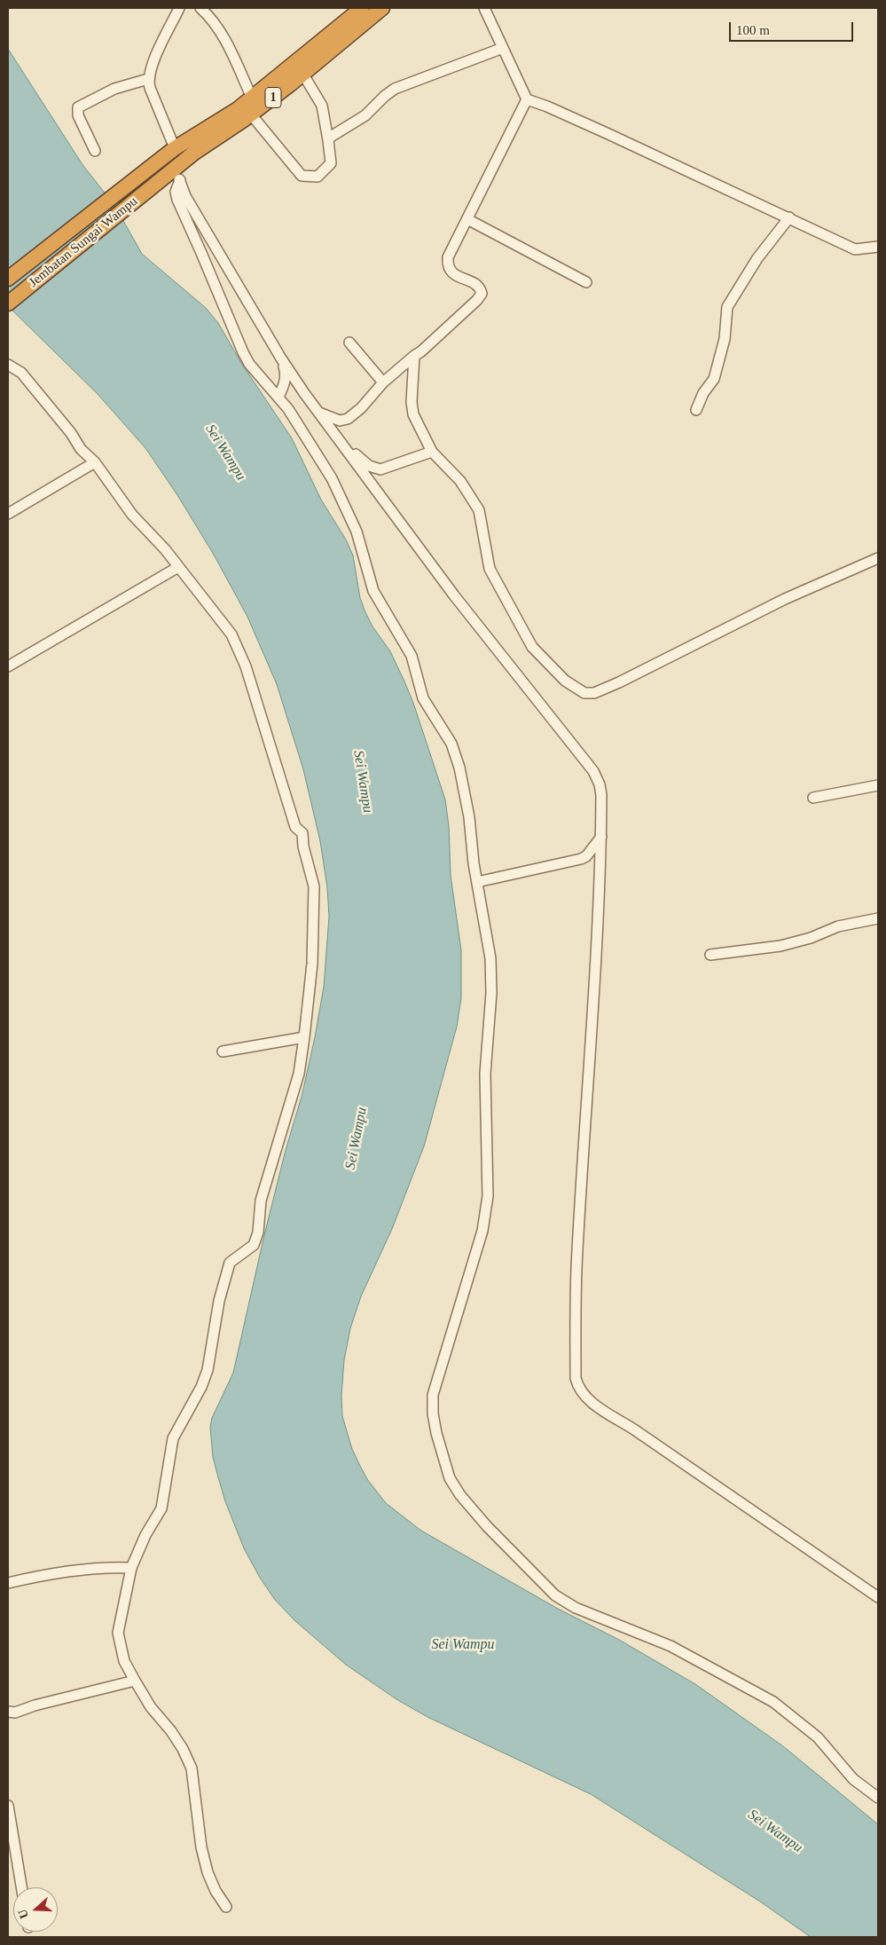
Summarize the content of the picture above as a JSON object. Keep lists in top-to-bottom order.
{
  "streets": {
    "highway": ["1", "Jembatan Sungai Wampu"]
  },
  "crossings": [
    ["1", "Jembatan Sungai Wampu"]
  ],
  "water": ["Sei Wampu"],
  "scale_bar": "100 m",
  "north": "left"
}
